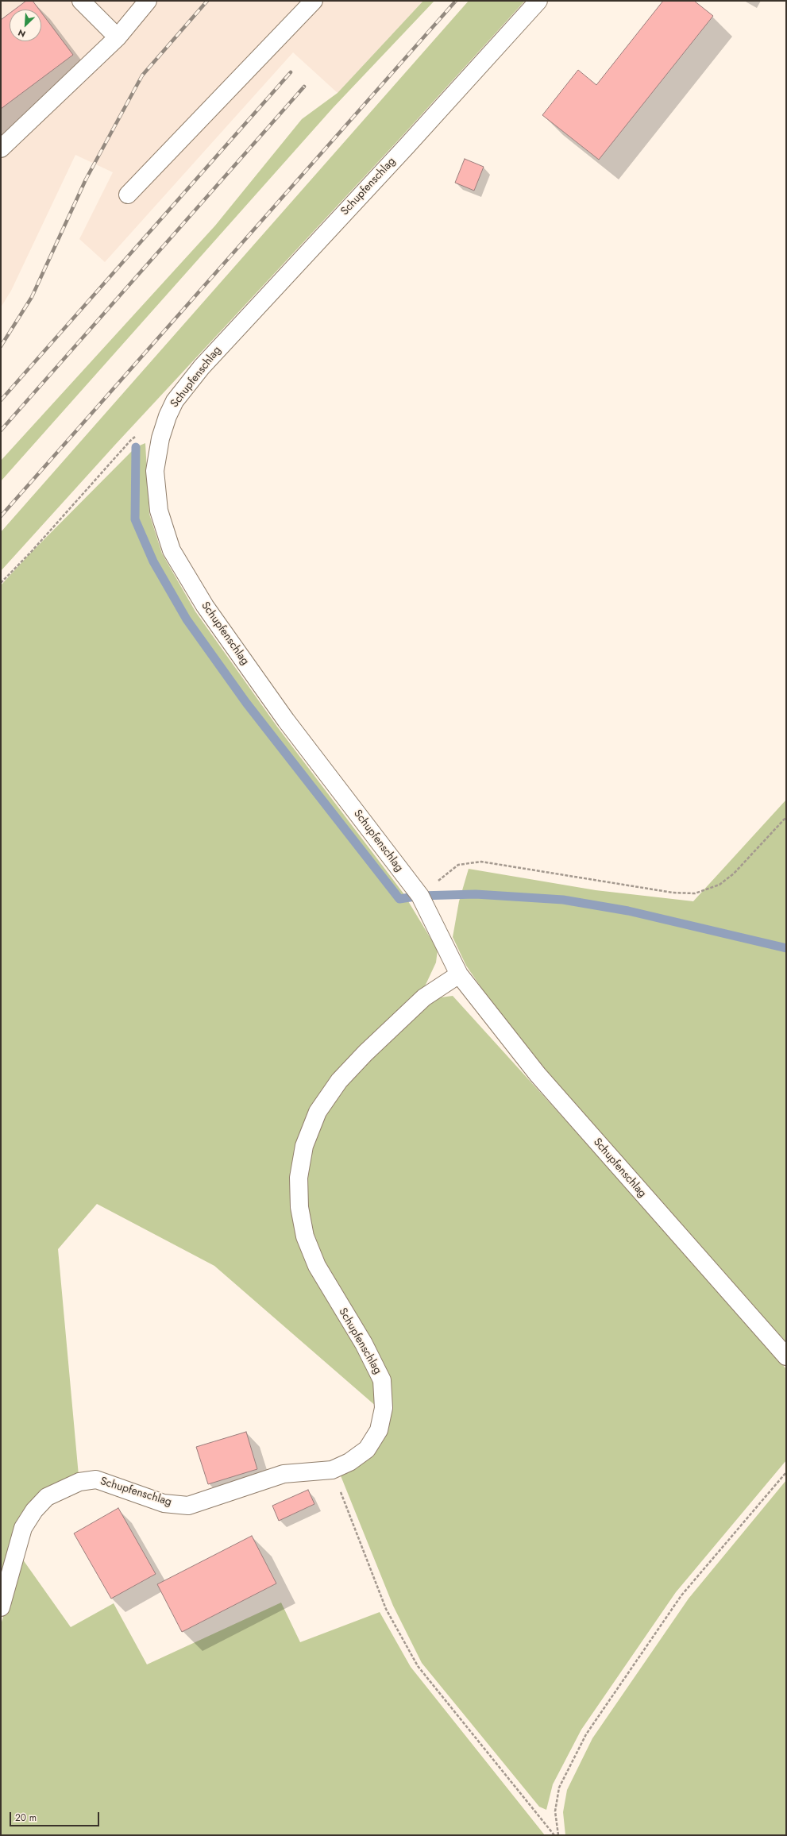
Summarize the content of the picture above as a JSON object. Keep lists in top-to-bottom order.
{
  "streets": {
    "street": ["Schupfenschlag"]
  },
  "scale_bar": "20 m",
  "north": "bottom left"
}
